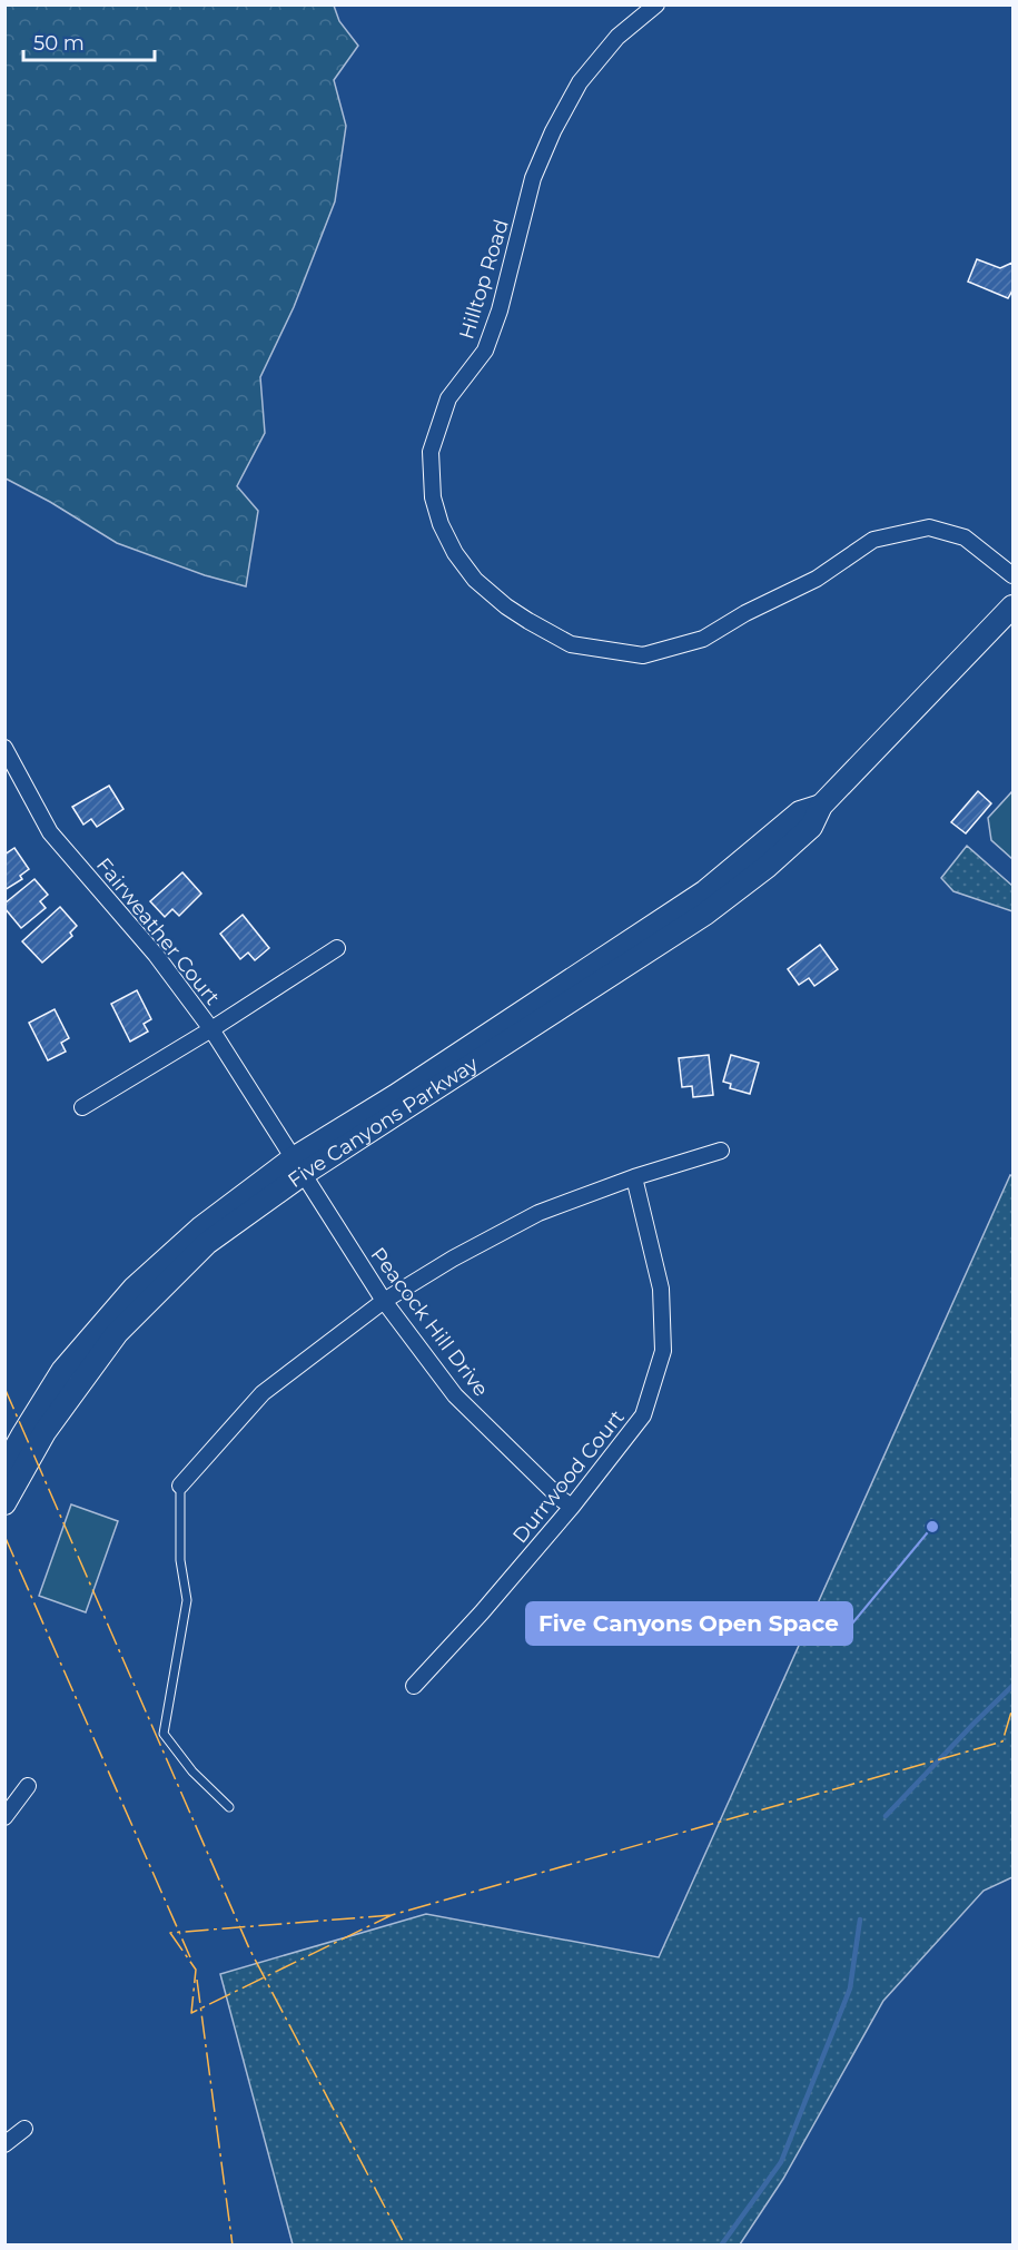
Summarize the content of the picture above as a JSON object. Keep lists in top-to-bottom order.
{
  "streets": {
    "main road": ["Five Canyons Parkway"],
    "street": [
      "Hilltop Road",
      "Fairweather Court",
      "Peacock Hill Drive",
      "Durrwood Court"
    ]
  },
  "crossings": [
    ["Fairweather Court", "Five Canyons Parkway"],
    ["Fairweather Court", "Peacock Hill Drive"],
    ["Five Canyons Parkway", "Peacock Hill Drive"],
    ["Peacock Hill Drive", "Durrwood Court"]
  ],
  "places": ["Five Canyons Open Space"],
  "scale_bar": "50 m"
}
